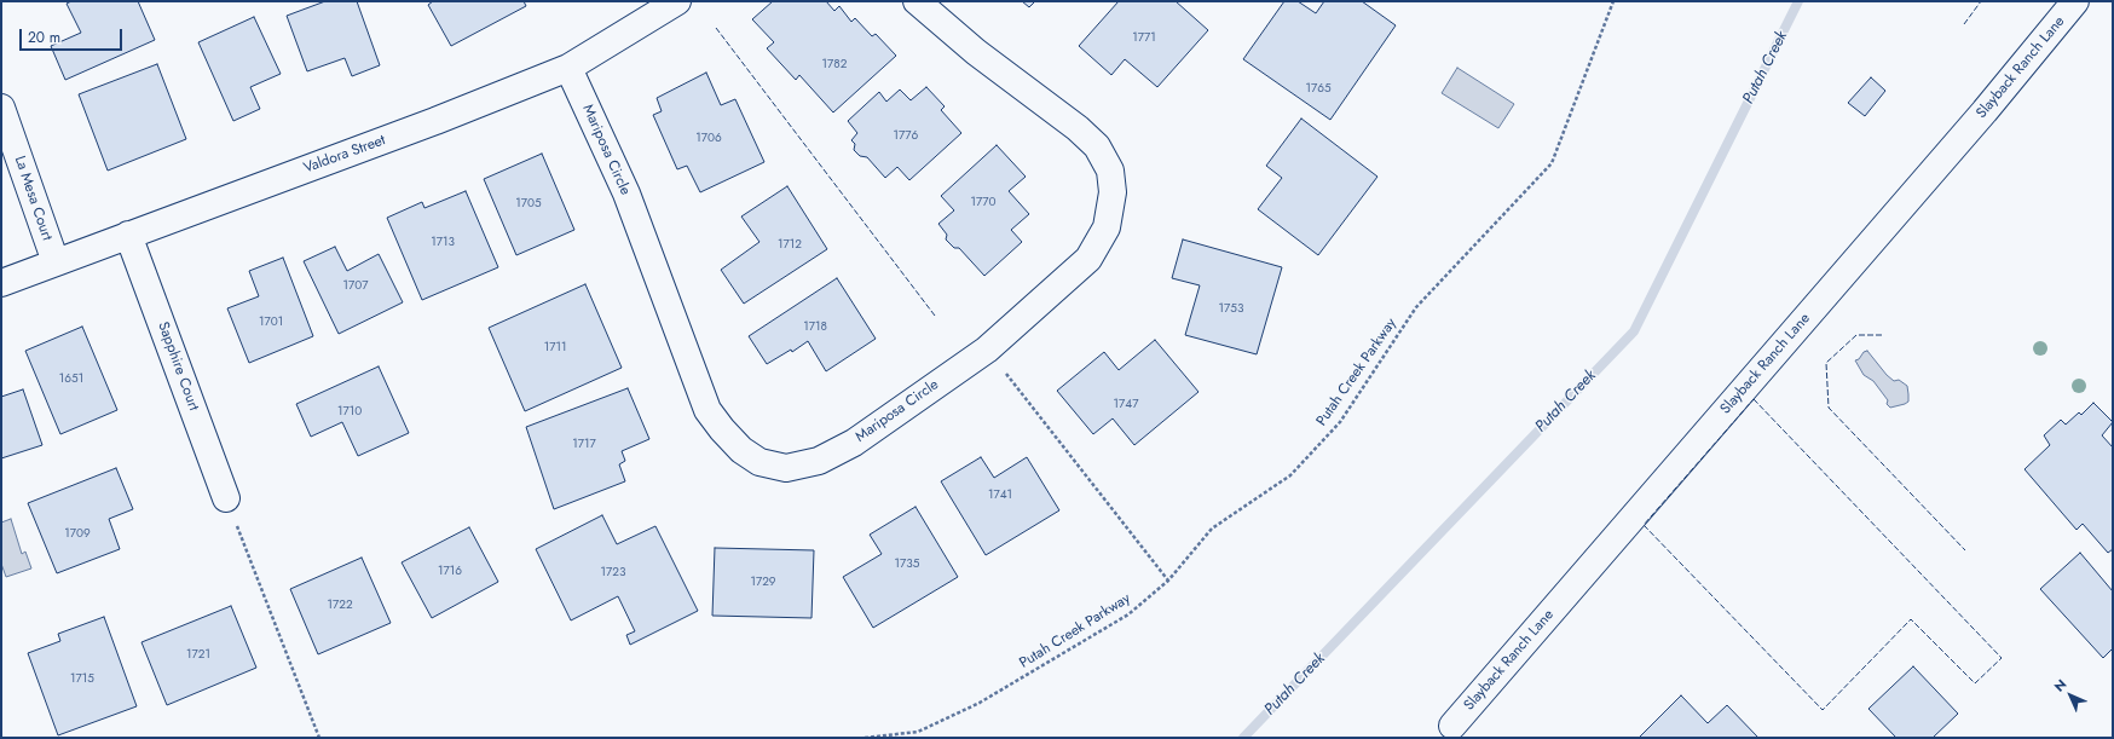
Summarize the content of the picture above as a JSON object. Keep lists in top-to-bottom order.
{
  "streets": {
    "street": [
      "Slayback Ranch Lane",
      "Mariposa Circle",
      "Valdora Street",
      "La Mesa Court",
      "Sapphire Court"
    ],
    "path": ["Putah Creek Parkway"]
  },
  "crossings": [
    ["Mariposa Circle", "Valdora Street"],
    ["Valdora Street", "La Mesa Court"],
    ["Valdora Street", "Sapphire Court"]
  ],
  "water": ["Putah Creek"],
  "house_numbers": [
    "1771",
    "1782",
    "1765",
    "1776",
    "1706",
    "1770",
    "1705",
    "1713",
    "1712",
    "1707",
    "1753",
    "1701",
    "1718",
    "1711",
    "1651",
    "1747",
    "1710",
    "1717",
    "1741",
    "1709",
    "1735",
    "1716",
    "1723",
    "1729",
    "1722",
    "1721",
    "1715"
  ],
  "scale_bar": "20 m",
  "north": "top left"
}
